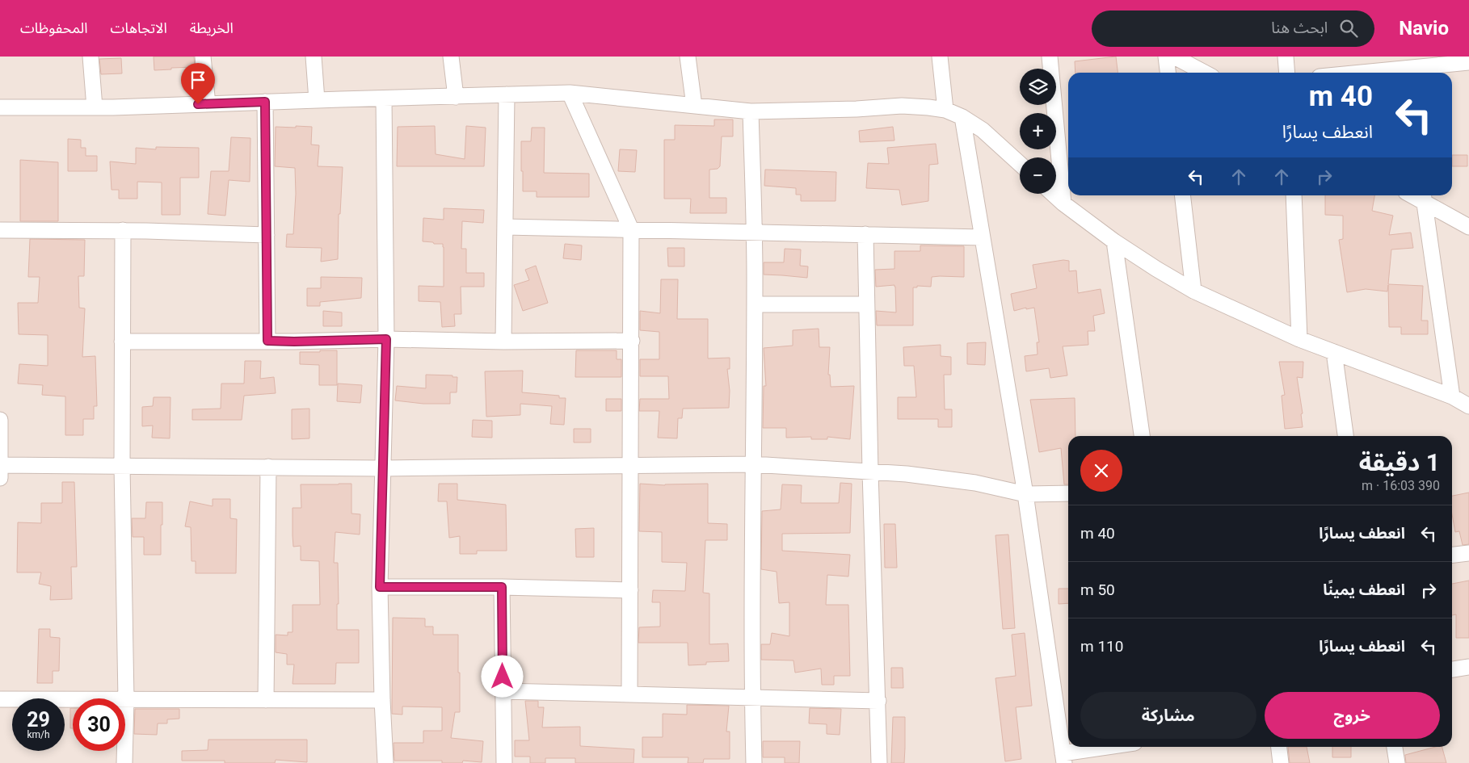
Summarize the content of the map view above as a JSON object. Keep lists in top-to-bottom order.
{
  "page": {
    "header": "Navio",
    "search": "ابحث هنا",
    "nav": ["الخريطة", "الاتجاهات", "المحفوظات"],
    "map_buttons": ["+", "−"],
    "turn": ["40 m", "انعطف يسارًا"],
    "heading": ["1 دقيقة", "390 m · 16:03"],
    "list": [
      {
        "name": "انعطف يسارًا",
        "value": "40 m"
      },
      {
        "name": "انعطف يمينًا",
        "value": "50 m"
      },
      {
        "name": "انعطف يسارًا",
        "value": "110 m"
      }
    ],
    "buttons": ["خروج", "مشاركة"],
    "speed": "29 km/h",
    "limit": "30"
  }
}
